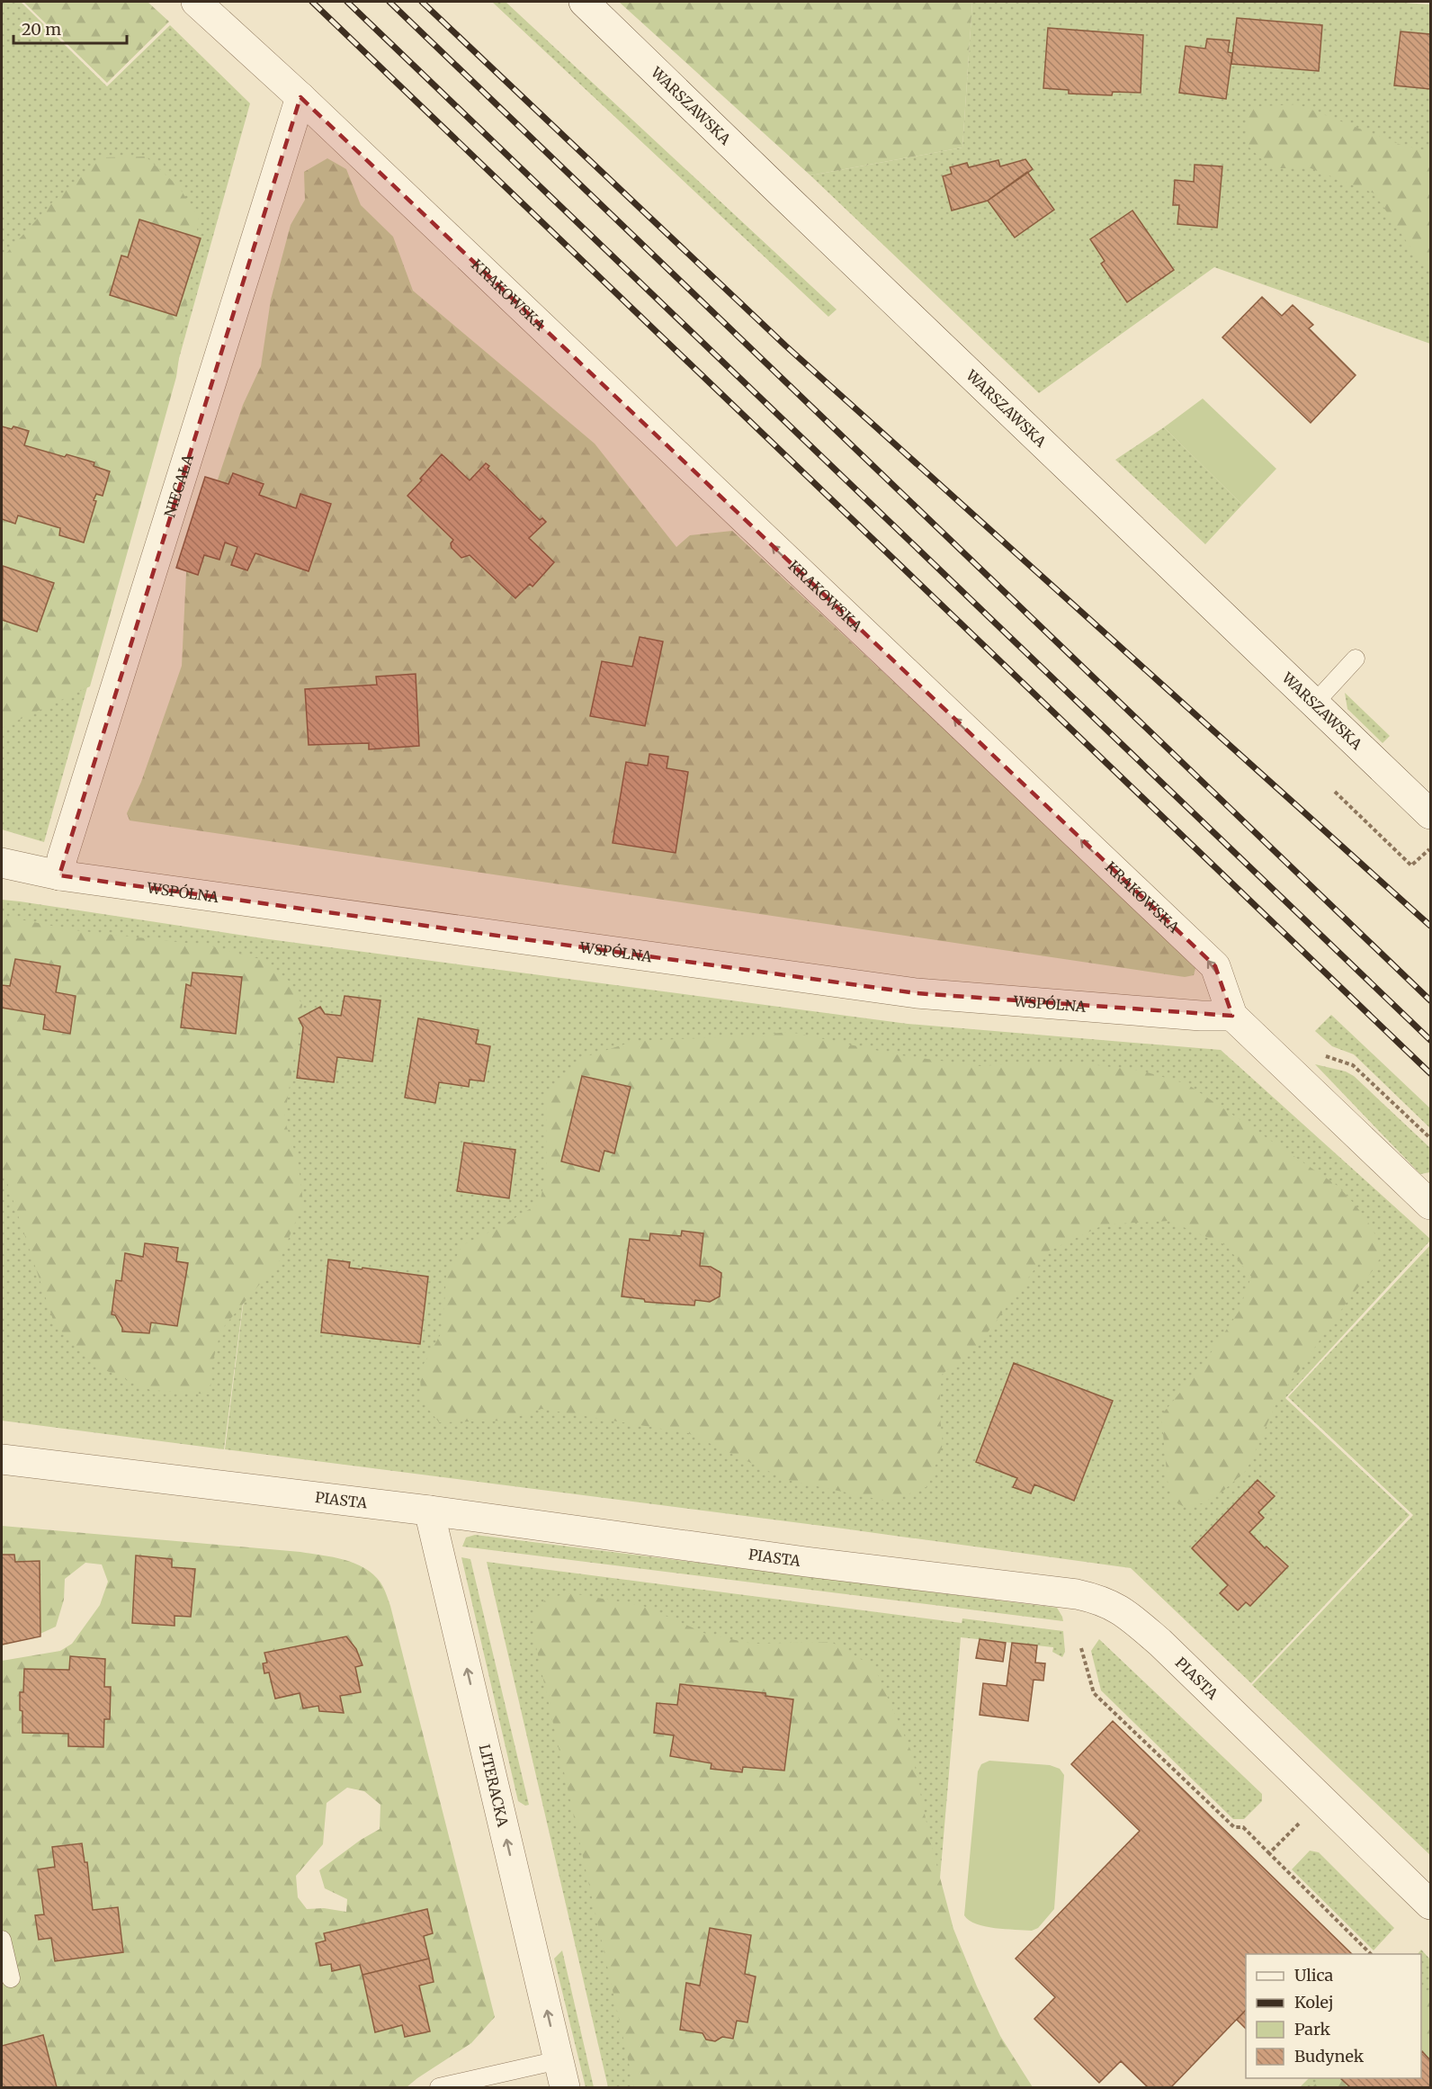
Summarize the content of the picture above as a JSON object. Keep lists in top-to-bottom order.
{
  "streets": {
    "street": [
      "WARSZAWSKA",
      "KRAKOWSKA",
      "NIECAŁA",
      "WSPÓLNA",
      "PIASTA",
      "LITERACKA"
    ]
  },
  "crossings": [
    ["KRAKOWSKA", "NIECAŁA"],
    ["KRAKOWSKA", "WSPÓLNA"],
    ["NIECAŁA", "WSPÓLNA"],
    ["PIASTA", "LITERACKA"]
  ],
  "one_way": ["KRAKOWSKA", "LITERACKA"],
  "legend": [
    "Ulica",
    "Kolej",
    "Park",
    "Budynek"
  ],
  "scale_bar": "20 m"
}
